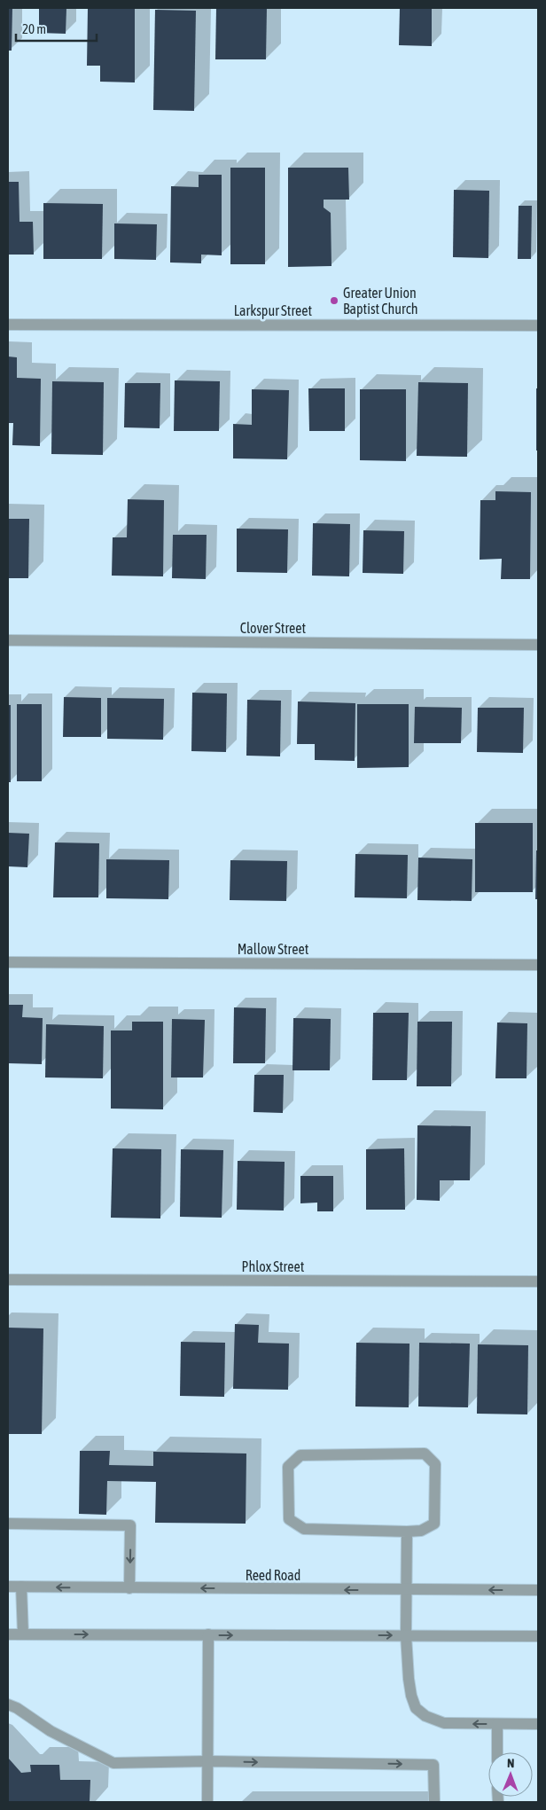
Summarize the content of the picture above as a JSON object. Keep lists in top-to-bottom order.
{
  "streets": {
    "street": [
      "Larkspur Street",
      "Clover Street",
      "Mallow Street",
      "Phlox Street",
      "Reed Road"
    ]
  },
  "places": ["Greater Union Baptist Church"],
  "scale_bar": "20 m",
  "north": "top"
}
